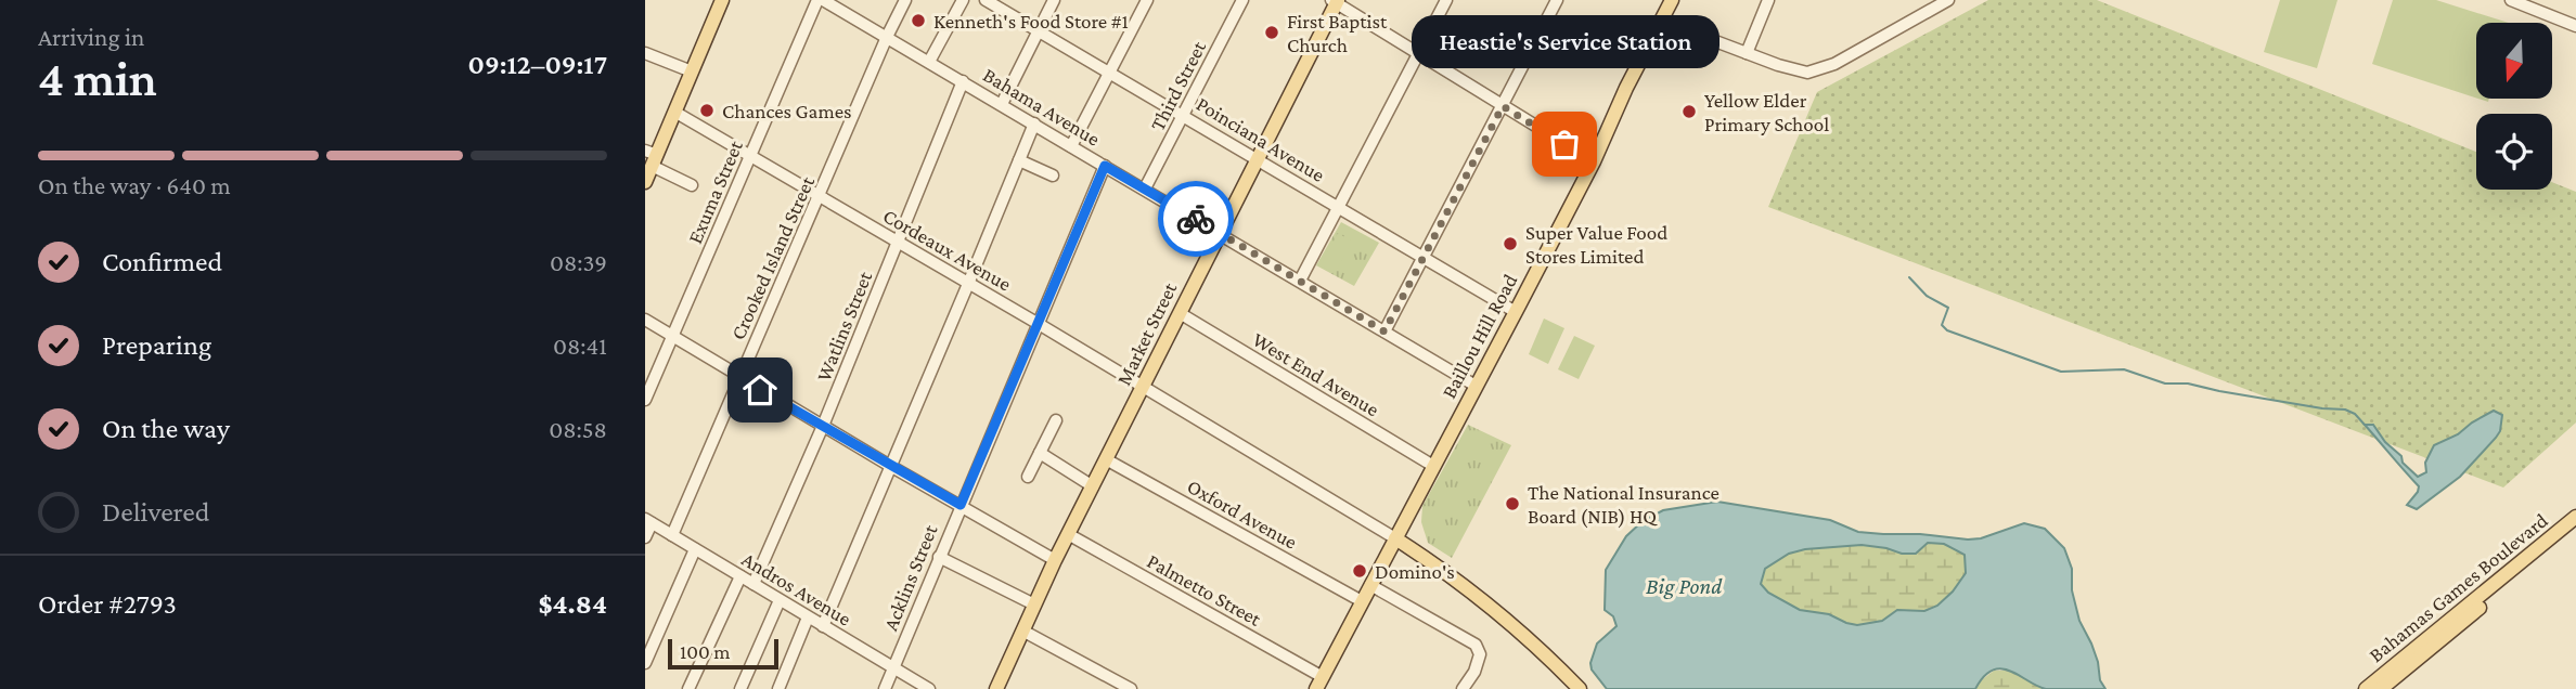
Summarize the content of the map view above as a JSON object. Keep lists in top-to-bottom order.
{
  "streets": {
    "main road": ["Market Street", "Baillou Hill Road", "Bahamas Games Boulevard"],
    "street": [
      "Third Street",
      "Bahama Avenue",
      "Poinciana Avenue",
      "Exuma Street",
      "Cordeaux Avenue",
      "Crooked Island Street",
      "Watlins Street",
      "West End Avenue",
      "Oxford Avenue",
      "Acklins Street",
      "Andros Avenue",
      "Palmetto Street"
    ]
  },
  "crossings": [
    ["Third Street", "Bahama Avenue"],
    ["Third Street", "Poinciana Avenue"],
    ["Bahama Avenue", "Exuma Street"],
    ["Bahama Avenue", "Crooked Island Street"],
    ["Bahama Avenue", "Watlins Street"],
    ["Bahama Avenue", "Market Street"],
    ["Bahama Avenue", "Baillou Hill Road"],
    ["Bahama Avenue", "Acklins Street"],
    ["Poinciana Avenue", "Market Street"],
    ["Poinciana Avenue", "Baillou Hill Road"],
    ["Exuma Street", "Cordeaux Avenue"],
    ["Cordeaux Avenue", "Crooked Island Street"],
    ["Cordeaux Avenue", "Watlins Street"],
    ["Cordeaux Avenue", "Market Street"],
    ["Cordeaux Avenue", "Baillou Hill Road"],
    ["Cordeaux Avenue", "Acklins Street"],
    ["Crooked Island Street", "Andros Avenue"],
    ["Watlins Street", "Andros Avenue"],
    ["Market Street", "West End Avenue"],
    ["Market Street", "Oxford Avenue"],
    ["Market Street", "Palmetto Street"],
    ["Baillou Hill Road", "West End Avenue"],
    ["Baillou Hill Road", "Oxford Avenue"],
    ["Baillou Hill Road", "Palmetto Street"],
    ["Acklins Street", "Andros Avenue"]
  ],
  "water": ["Big Pond"],
  "places": [
    "Kenneth's Food Store #1",
    "First Baptist Church",
    "Chances Games",
    "Yellow Elder Primary School",
    "Heastie's Service Station",
    "Super Value Food Stores Limited",
    "The National Insurance Board (NIB) HQ",
    "Domino's"
  ],
  "scale_bar": "100 m",
  "north": "bottom",
  "page": {
    "heading": ["4 min", "Arriving in", "09:12–09:17"],
    "panel": ["Order #2793", "$4.84"],
    "bubble": "Heastie's Service Station",
    "bar": "On the way · 640 m",
    "list": [
      ["Confirmed", "08:39"],
      ["Preparing", "08:41"],
      ["On the way", "08:58"],
      "Delivered"
    ],
    "scale": "100 m"
  }
}
